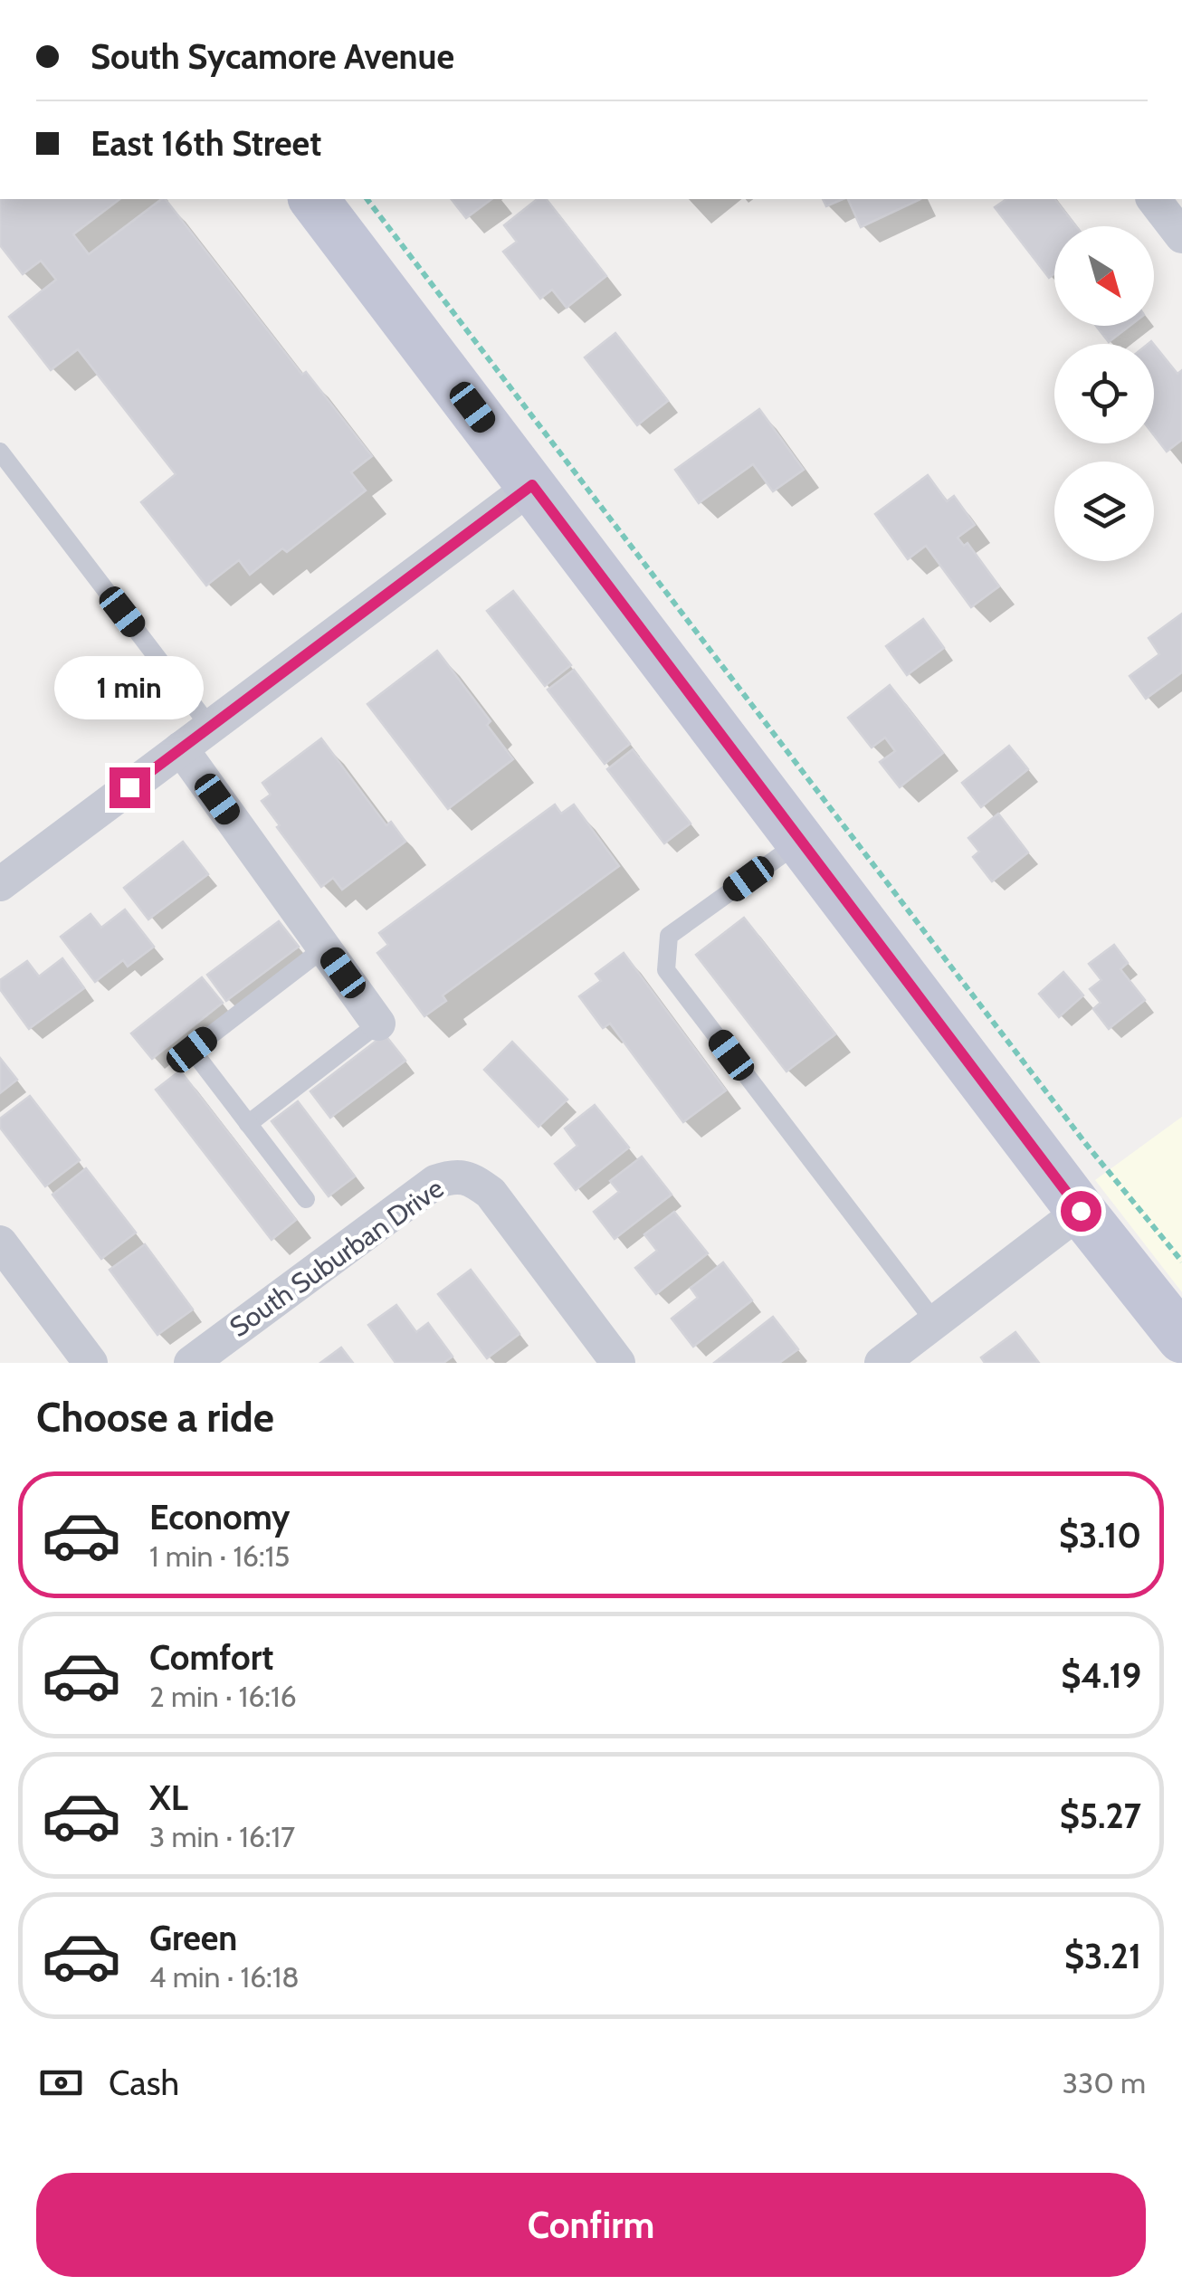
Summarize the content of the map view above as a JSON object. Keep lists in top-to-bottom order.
{
  "streets": {
    "street": ["South Suburban Drive"]
  },
  "north": "bottom right",
  "page": {
    "banner": ["South Sycamore Avenue", "East 16th Street"],
    "bubble": "1 min",
    "heading": "Choose a ride",
    "list": [
      {
        "name": "Economy",
        "note": "1 min · 16:15",
        "value": "$3.10"
      },
      {
        "name": "Comfort",
        "note": "2 min · 16:16",
        "value": "$4.19"
      },
      {
        "name": "XL",
        "note": "3 min · 16:17",
        "value": "$5.27"
      },
      {
        "name": "Green",
        "note": "4 min · 16:18",
        "value": "$3.21"
      }
    ],
    "pay": ["Cash", "330 m"],
    "buttons": "Confirm"
  }
}
